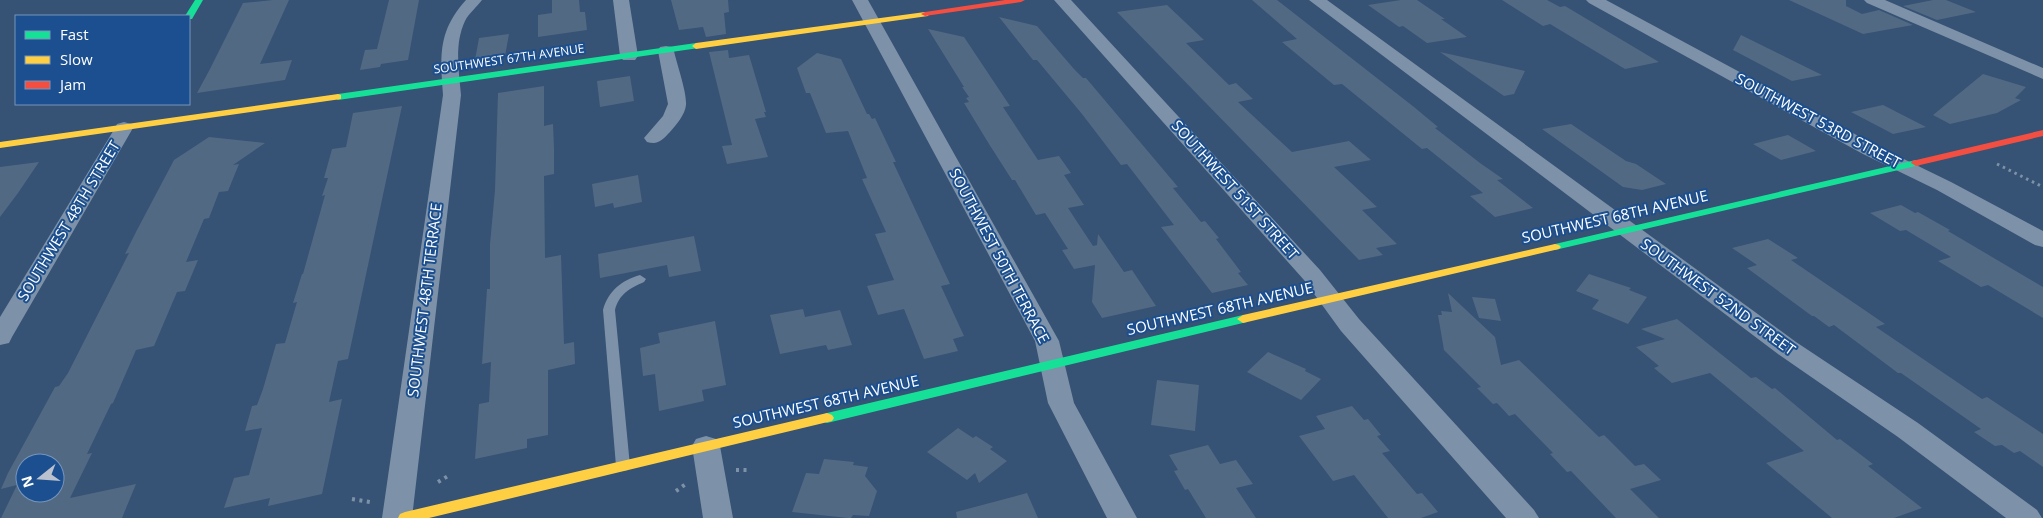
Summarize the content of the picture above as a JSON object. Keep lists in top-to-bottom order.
{
  "streets": {
    "street": [
      "SOUTHWEST 67TH AVENUE",
      "SOUTHWEST 53RD STREET",
      "SOUTHWEST 51ST STREET",
      "SOUTHWEST 68TH AVENUE",
      "SOUTHWEST 48TH STREET",
      "SOUTHWEST 50TH TERRACE",
      "SOUTHWEST 52ND STREET",
      "SOUTHWEST 48TH TERRACE"
    ]
  },
  "crossings": [
    ["SOUTHWEST 67TH AVENUE", "SOUTHWEST 48TH STREET"],
    ["SOUTHWEST 67TH AVENUE", "SOUTHWEST 50TH TERRACE"],
    ["SOUTHWEST 67TH AVENUE", "SOUTHWEST 48TH TERRACE"],
    ["SOUTHWEST 53RD STREET", "SOUTHWEST 68TH AVENUE"],
    ["SOUTHWEST 51ST STREET", "SOUTHWEST 68TH AVENUE"],
    ["SOUTHWEST 68TH AVENUE", "SOUTHWEST 50TH TERRACE"],
    ["SOUTHWEST 68TH AVENUE", "SOUTHWEST 52ND STREET"]
  ],
  "legend": ["Fast", "Slow", "Jam"],
  "north": "left"
}
